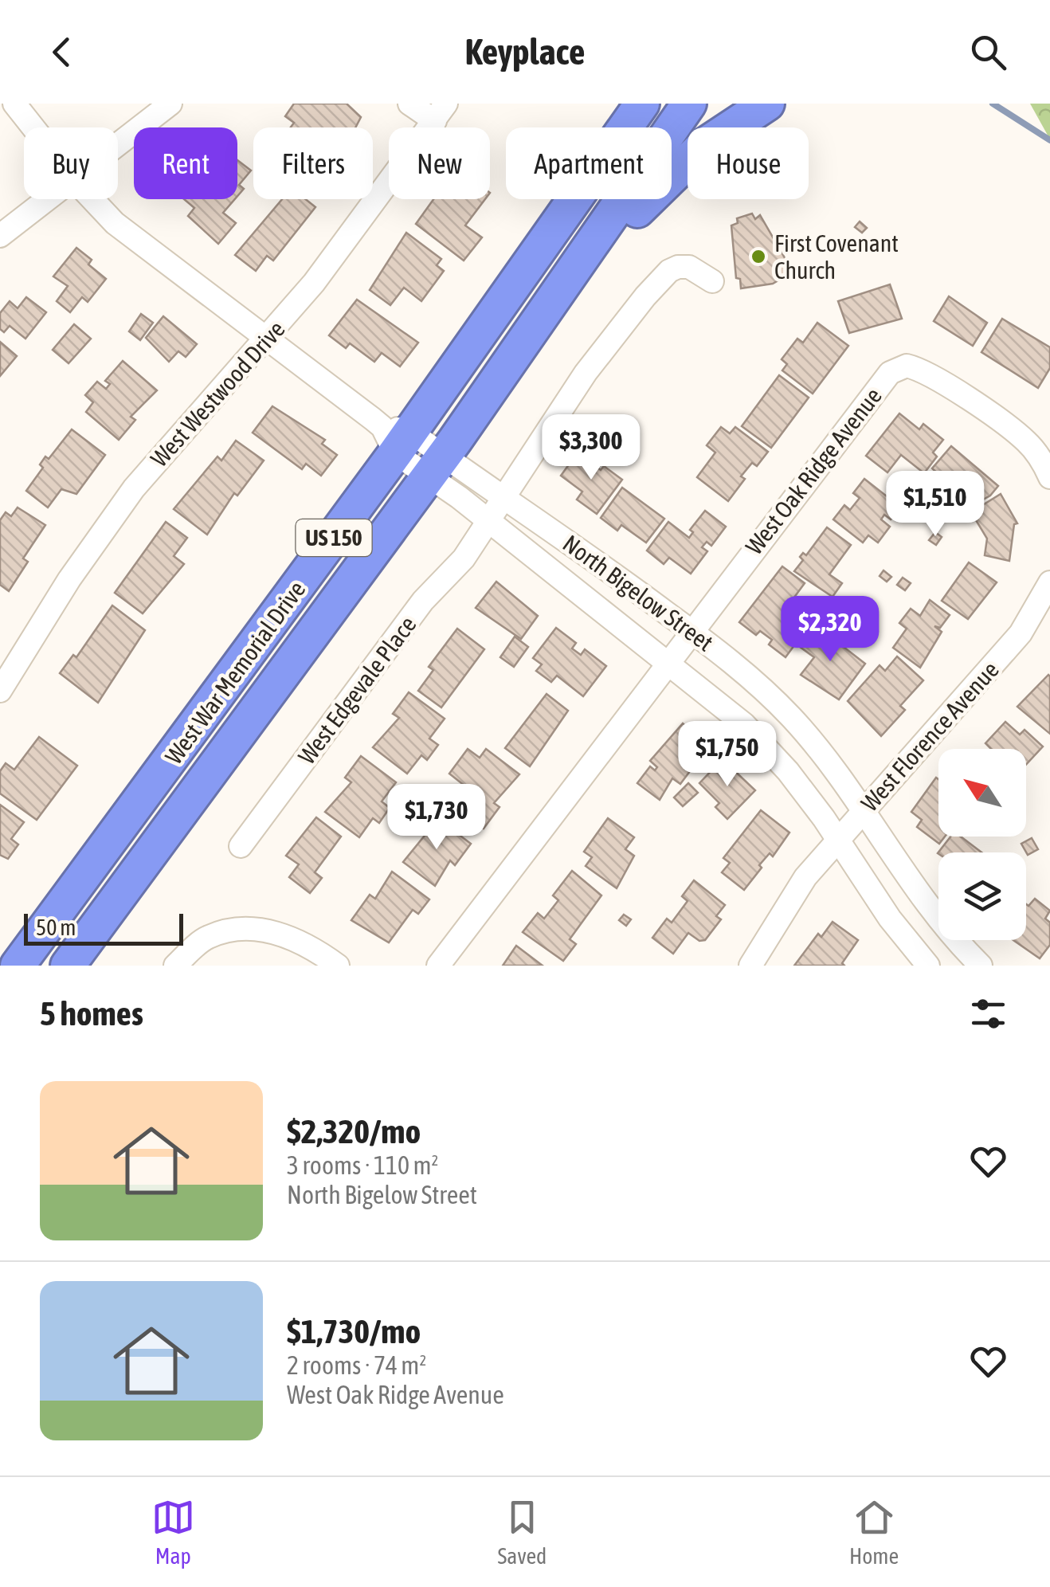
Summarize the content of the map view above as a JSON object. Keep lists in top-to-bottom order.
{
  "streets": {
    "highway": ["US 150", "West War Memorial Drive"],
    "street": [
      "West Westwood Drive",
      "West Oak Ridge Avenue",
      "North Bigelow Street",
      "West Edgevale Place",
      "West Florence Avenue"
    ]
  },
  "crossings": [
    ["West Westwood Drive", "North Bigelow Street"],
    ["West Oak Ridge Avenue", "North Bigelow Street"],
    ["North Bigelow Street", "West War Memorial Drive"],
    ["North Bigelow Street", "West Edgevale Place"],
    ["North Bigelow Street", "West Florence Avenue"]
  ],
  "places": ["First Covenant Church"],
  "scale_bar": "50 m",
  "north": "top left",
  "page": {
    "header": "Keyplace",
    "chip": [
      "Buy",
      "Rent",
      "Filters",
      "New",
      "Apartment",
      "House"
    ],
    "price": [
      "$3,300",
      "$1,510",
      "$2,320",
      "$1,750",
      "$1,730"
    ],
    "scale": "50 m",
    "heading": "5 homes",
    "list": [
      {
        "name": "$2,320/mo",
        "note": "3 rooms · 110 m² · North Bigelow Street"
      },
      {
        "name": "$1,730/mo",
        "note": "2 rooms · 74 m² · West Oak Ridge Avenue"
      }
    ],
    "tabs": ["Map", "Saved", "Home"]
  }
}
